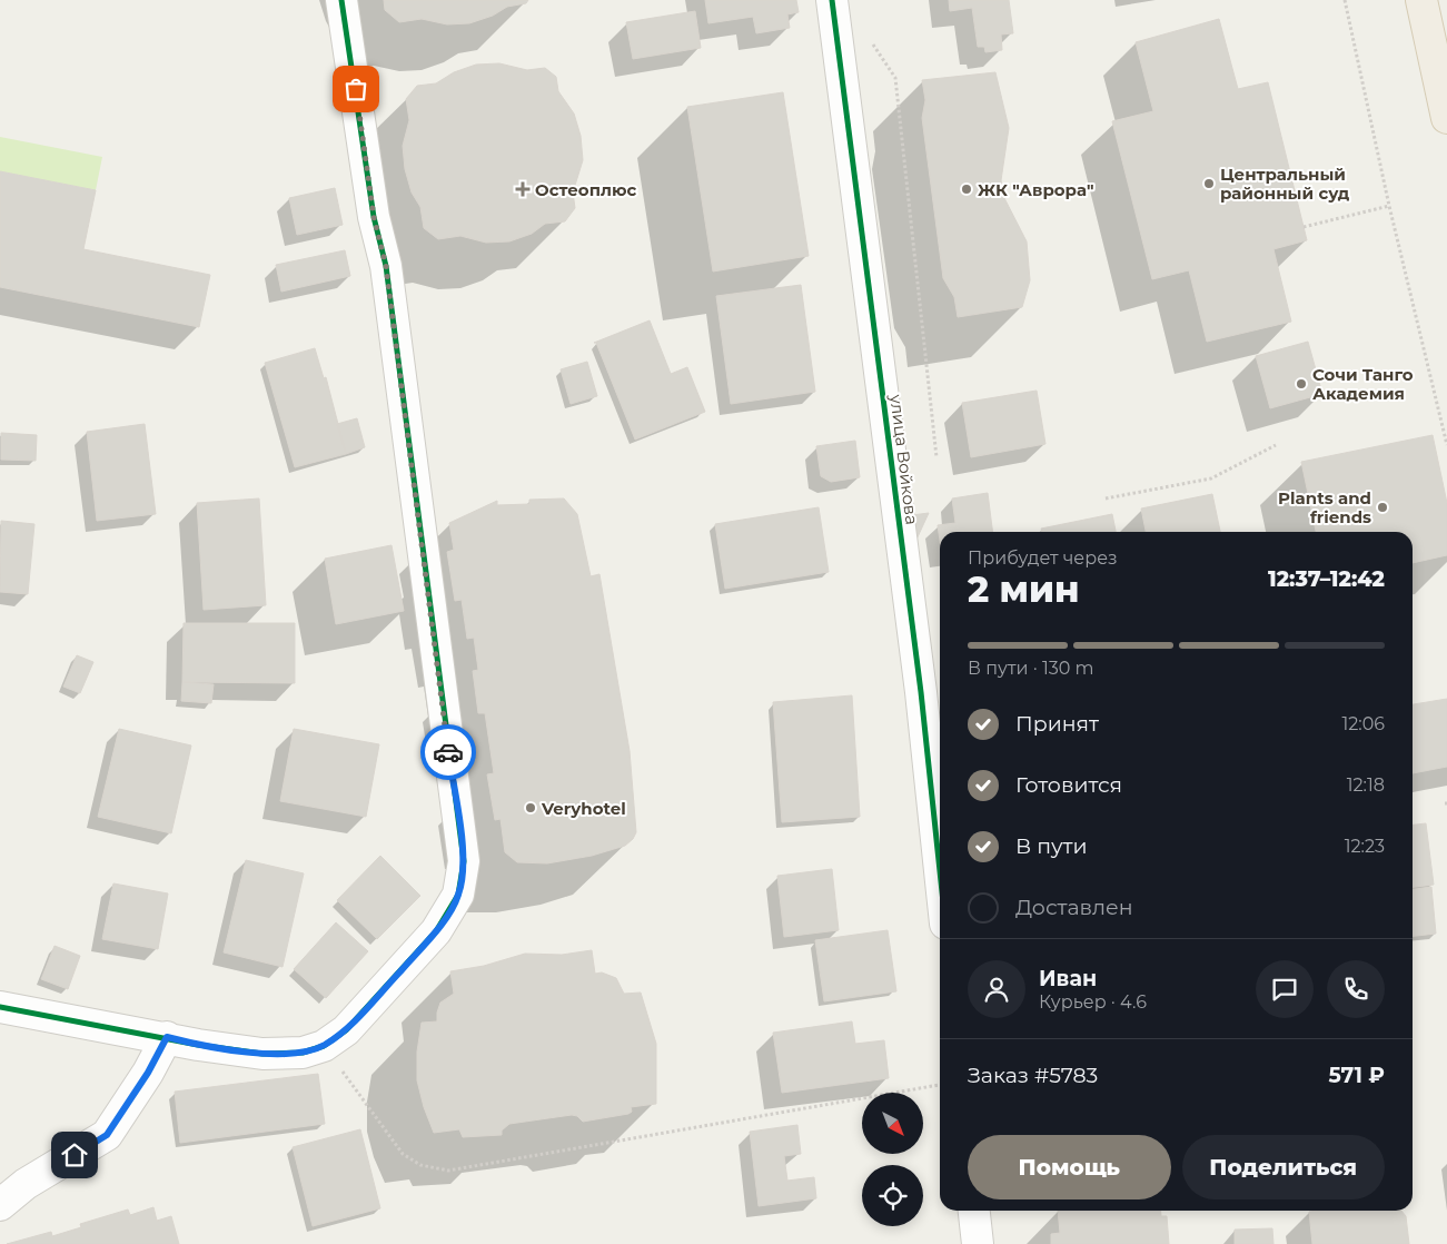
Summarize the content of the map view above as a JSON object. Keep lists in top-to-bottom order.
{
  "streets": {
    "street": ["улица Войкова"]
  },
  "places": {
    "other": [
      "Центральный районный суд",
      "ЖК \"Аврора\"",
      "Сочи Танго Академия",
      "Plants and friends",
      "Veryhotel"
    ],
    "health": ["Остеоплюс"]
  },
  "north": "bottom right",
  "page": {
    "heading": ["2 мин", "Прибудет через", "12:37–12:42"],
    "panel": [
      "Иван",
      "Курьер · 4.6",
      "Заказ #5783",
      "571 ₽"
    ],
    "bar": "В пути · 130 m",
    "list": [
      ["Принят", "12:06"],
      ["Готовится", "12:18"],
      ["В пути", "12:23"],
      "Доставлен"
    ],
    "buttons": ["Помощь", "Поделиться"]
  }
}
